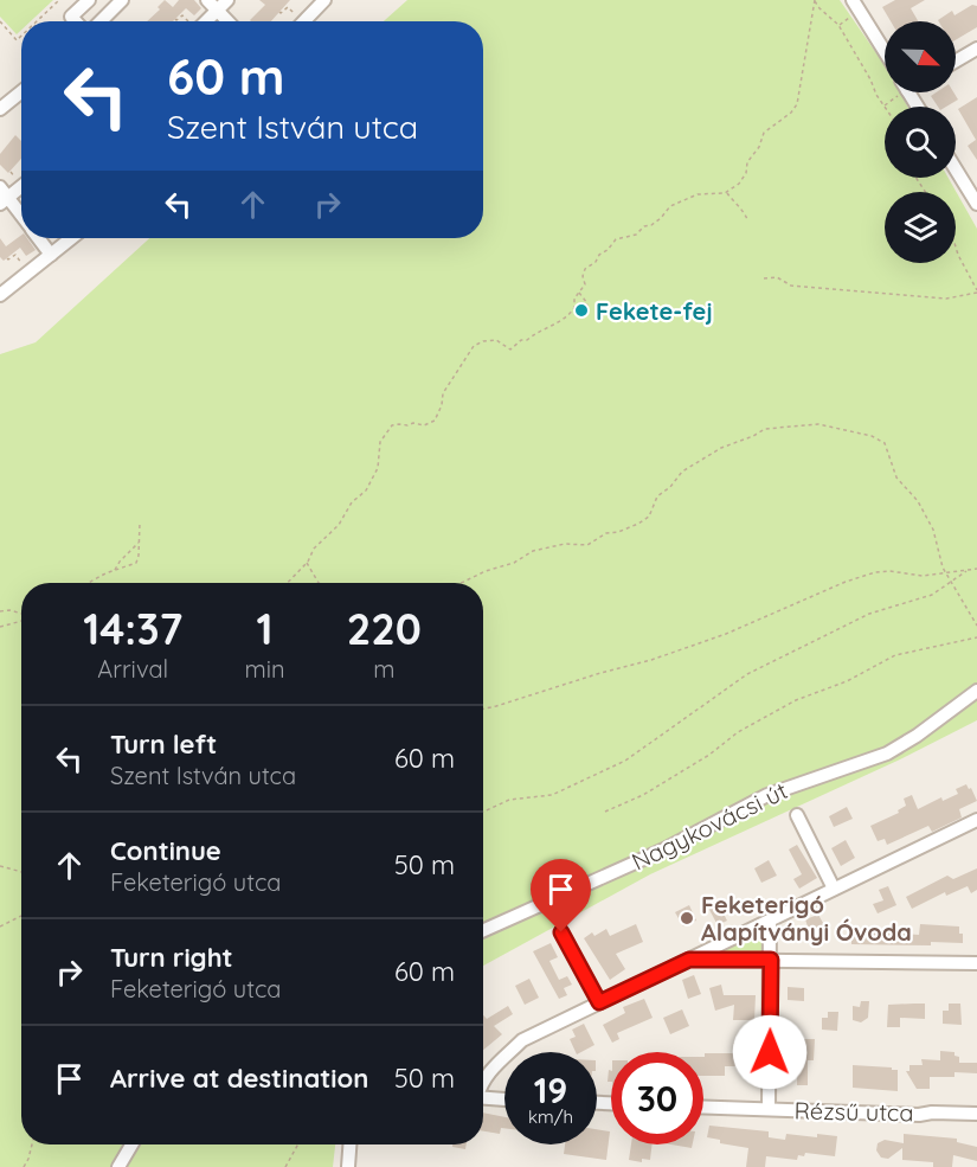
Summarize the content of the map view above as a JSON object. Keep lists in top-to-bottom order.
{
  "streets": {
    "street": ["Nagykovácsi út", "Rézsű utca"]
  },
  "places": ["Fekete-fej", "Feketerigó Alapítványi Óvoda"],
  "north": "bottom right",
  "page": {
    "turn": ["60 m", "Szent István utca"],
    "eta": [
      "14:37",
      "Arrival",
      "1",
      "min",
      "220",
      "m"
    ],
    "list": [
      {
        "name": "Turn left",
        "note": "Szent István utca",
        "value": "60 m"
      },
      {
        "name": "Continue",
        "note": "Feketerigó utca",
        "value": "50 m"
      },
      {
        "name": "Turn right",
        "note": "Feketerigó utca",
        "value": "60 m"
      },
      {
        "name": "Arrive at destination",
        "value": "50 m"
      }
    ],
    "speed": "19 km/h",
    "limit": "30"
  }
}
